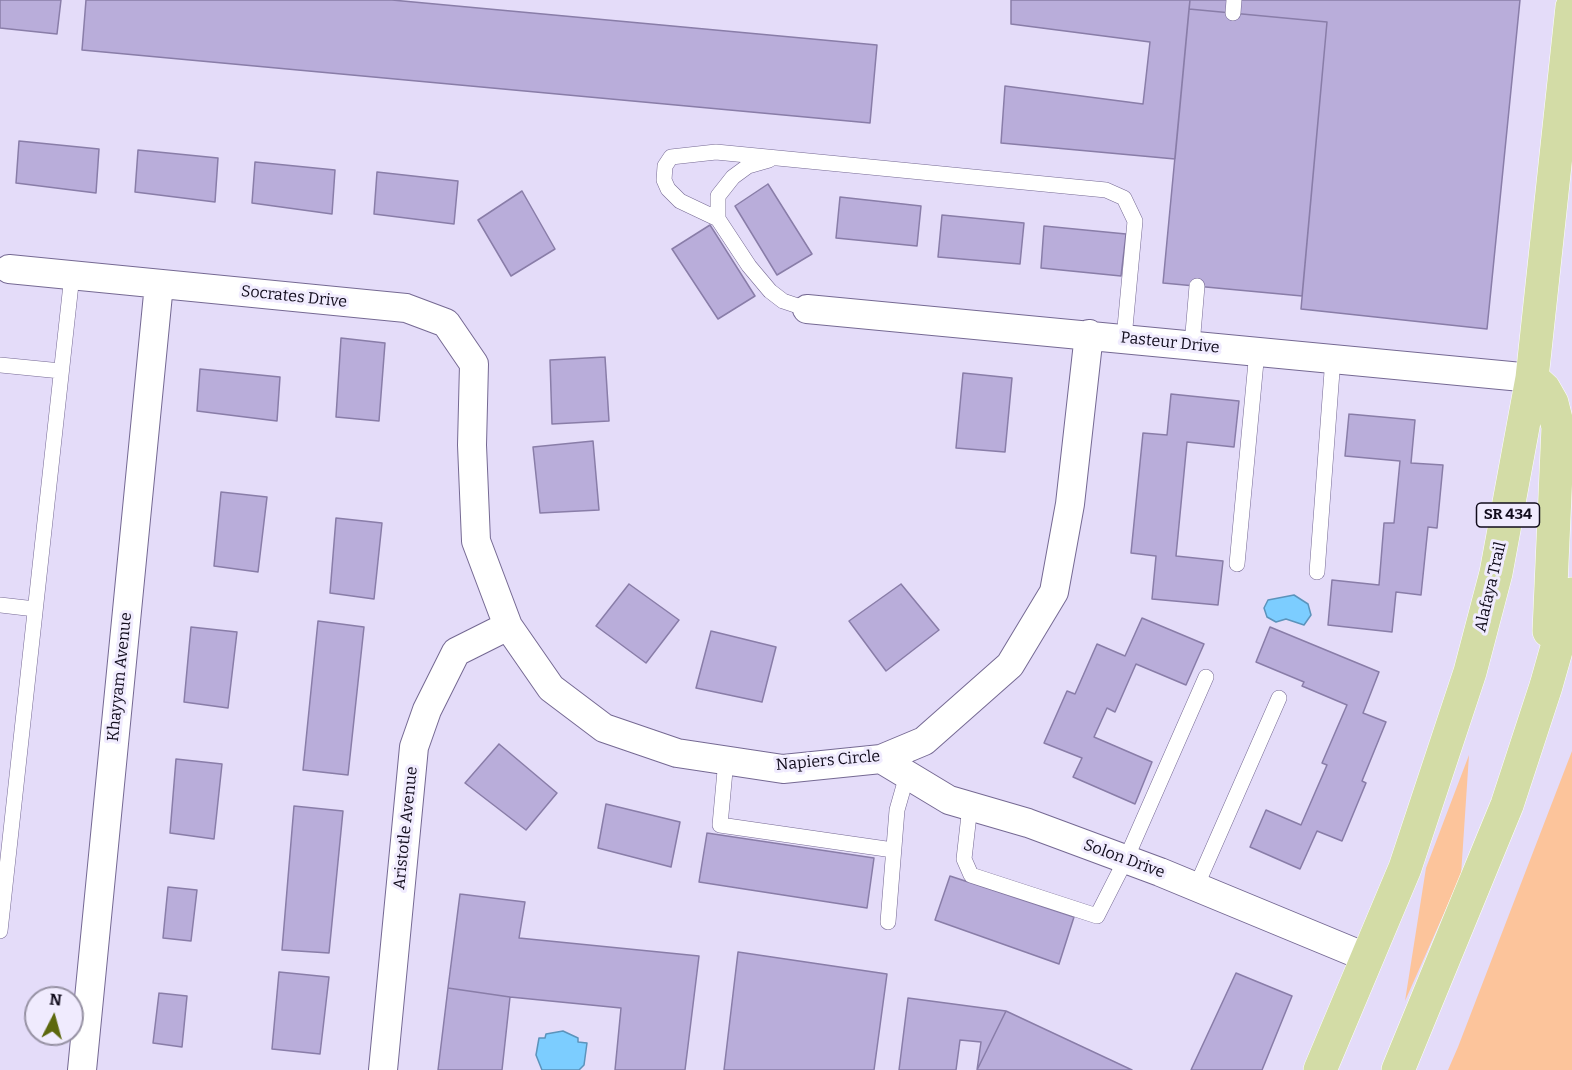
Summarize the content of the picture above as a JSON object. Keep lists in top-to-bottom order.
{
  "streets": {
    "main road": ["SR 434", "Alafaya Trail"],
    "street": [
      "Socrates Drive",
      "Pasteur Drive",
      "Khayyam Avenue",
      "Napiers Circle",
      "Aristotle Avenue",
      "Solon Drive"
    ]
  },
  "crossings": [
    ["Socrates Drive", "Khayyam Avenue"],
    ["Socrates Drive", "Napiers Circle"],
    ["Pasteur Drive", "Alafaya Trail"],
    ["Pasteur Drive", "Napiers Circle"],
    ["Alafaya Trail", "Solon Drive"],
    ["Napiers Circle", "Aristotle Avenue"],
    ["Napiers Circle", "Solon Drive"]
  ],
  "north": "top"
}
